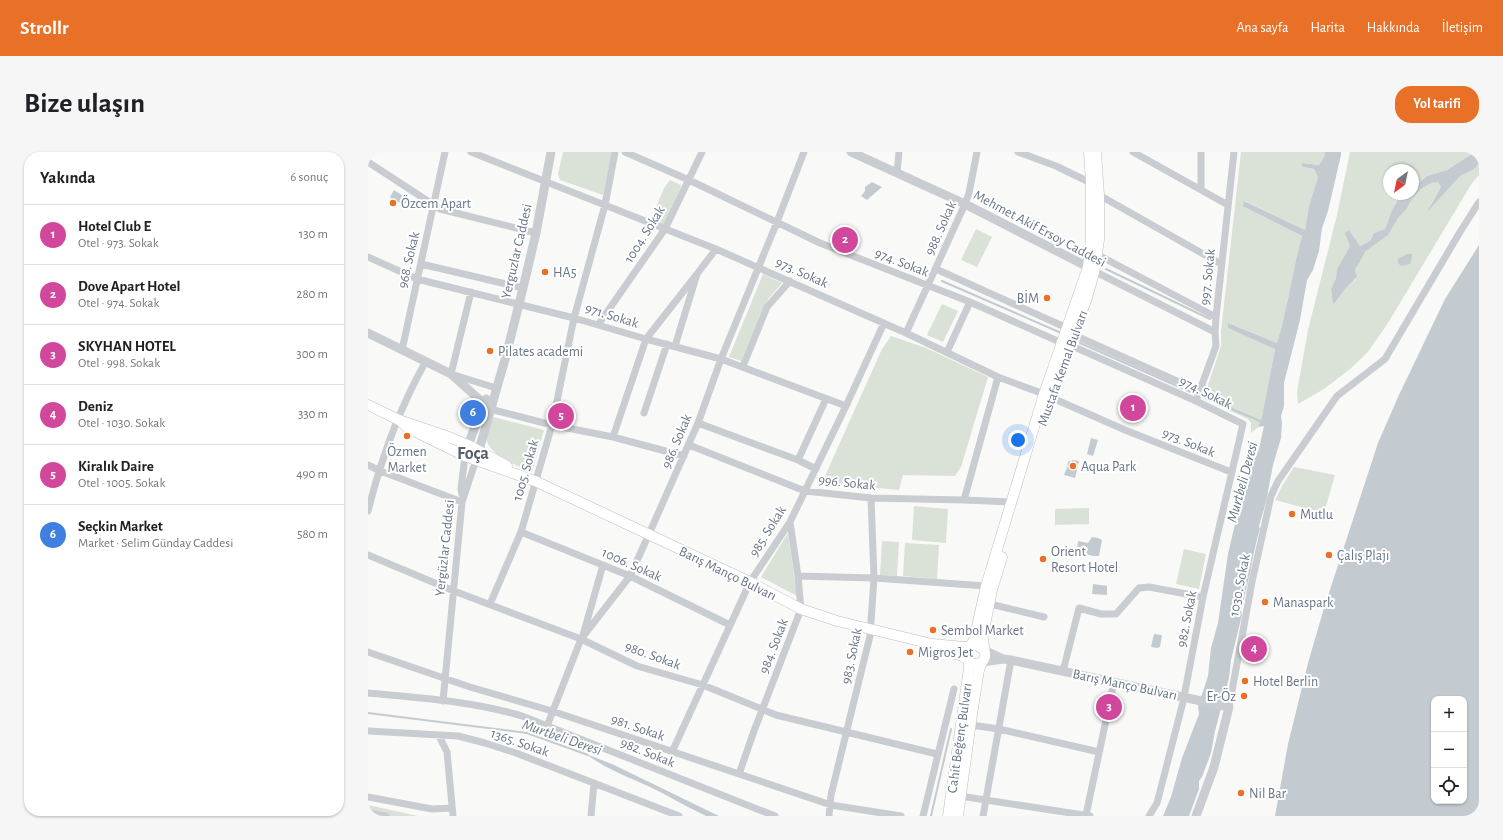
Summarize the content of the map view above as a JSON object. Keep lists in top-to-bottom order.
{
  "streets": {
    "main road": ["Mustafa Kemal Bulvarı", "Barış Manço Bulvarı", "Cahit Beğenç Bulvarı"],
    "street": [
      "988. Sokak",
      "Mehmet Akif Ersoy Caddesi",
      "1004. Sokak",
      "Yerguzlar Caddesi",
      "968. Sokak",
      "974. Sokak",
      "973. Sokak",
      "997. Sokak",
      "971. Sokak",
      "986. Sokak",
      "1005. Sokak",
      "996. Sokak",
      "985. Sokak",
      "Yergüzlar Caddesi",
      "1006. Sokak",
      "1030. Sokak",
      "982. Sokak",
      "984. Sokak",
      "980. Sokak",
      "983. Sokak",
      "981. Sokak",
      "1365. Sokak"
    ]
  },
  "crossings": [
    ["988. Sokak", "Mehmet Akif Ersoy Caddesi"],
    ["988. Sokak", "974. Sokak"],
    ["988. Sokak", "973. Sokak"],
    ["Mehmet Akif Ersoy Caddesi", "997. Sokak"],
    ["Mehmet Akif Ersoy Caddesi", "Mustafa Kemal Bulvarı"],
    ["1004. Sokak", "974. Sokak"],
    ["1004. Sokak", "973. Sokak"],
    ["1004. Sokak", "971. Sokak"],
    ["Yerguzlar Caddesi", "973. Sokak"],
    ["Yerguzlar Caddesi", "971. Sokak"],
    ["Yerguzlar Caddesi", "Yergüzlar Caddesi"],
    ["968. Sokak", "971. Sokak"],
    ["974. Sokak", "997. Sokak"],
    ["974. Sokak", "Mustafa Kemal Bulvarı"],
    ["974. Sokak", "986. Sokak"],
    ["974. Sokak", "982. Sokak"],
    ["973. Sokak", "Mustafa Kemal Bulvarı"],
    ["973. Sokak", "986. Sokak"],
    ["973. Sokak", "1005. Sokak"],
    ["973. Sokak", "985. Sokak"],
    ["973. Sokak", "982. Sokak"],
    ["971. Sokak", "986. Sokak"],
    ["971. Sokak", "1005. Sokak"],
    ["971. Sokak", "985. Sokak"],
    ["Mustafa Kemal Bulvarı", "996. Sokak"],
    ["Mustafa Kemal Bulvarı", "Barış Manço Bulvarı"],
    ["Mustafa Kemal Bulvarı", "Cahit Beğenç Bulvarı"],
    ["986. Sokak", "996. Sokak"],
    ["986. Sokak", "1006. Sokak"],
    ["986. Sokak", "Barış Manço Bulvarı"],
    ["986. Sokak", "982. Sokak"],
    ["986. Sokak", "980. Sokak"],
    ["986. Sokak", "981. Sokak"],
    ["1005. Sokak", "1006. Sokak"],
    ["1005. Sokak", "Barış Manço Bulvarı"],
    ["1005. Sokak", "980. Sokak"],
    ["996. Sokak", "985. Sokak"],
    ["996. Sokak", "983. Sokak"],
    ["985. Sokak", "1006. Sokak"],
    ["985. Sokak", "Barış Manço Bulvarı"],
    ["985. Sokak", "984. Sokak"],
    ["985. Sokak", "980. Sokak"],
    ["985. Sokak", "981. Sokak"],
    ["Yergüzlar Caddesi", "Barış Manço Bulvarı"],
    ["Yergüzlar Caddesi", "982. Sokak"],
    ["Yergüzlar Caddesi", "980. Sokak"],
    ["Yergüzlar Caddesi", "981. Sokak"],
    ["Barış Manço Bulvarı", "1030. Sokak"],
    ["Barış Manço Bulvarı", "982. Sokak"],
    ["Barış Manço Bulvarı", "984. Sokak"],
    ["Barış Manço Bulvarı", "983. Sokak"],
    ["Barış Manço Bulvarı", "Cahit Beğenç Bulvarı"],
    ["984. Sokak", "980. Sokak"],
    ["984. Sokak", "981. Sokak"],
    ["980. Sokak", "983. Sokak"],
    ["983. Sokak", "981. Sokak"]
  ],
  "districts": ["Foça"],
  "water": ["Murtbeli Deresi"],
  "places": [
    "Özcem Apart",
    "HA5",
    "BİM",
    "Pilates academi",
    "Özmen Market",
    "Aqua Park",
    "Mutlu",
    "Çalış Plajı",
    "Orient Resort Hotel",
    "Manaspark",
    "Sembol Market",
    "Migros Jet",
    "Hotel Berlin",
    "Er-Öz",
    "Nil Bar"
  ],
  "north": "bottom left",
  "page": {
    "header": "Strollr",
    "nav": [
      "Ana sayfa",
      "Harita",
      "Hakkında",
      "İletişim"
    ],
    "buttons": "Yol tarifi",
    "title": "Bize ulaşın",
    "heading": ["Yakında", "6 sonuç"],
    "list": [
      {
        "mark": "1",
        "name": "Hotel Club E",
        "note": "Otel · 973. Sokak",
        "value": "130 m"
      },
      {
        "mark": "2",
        "name": "Dove Apart Hotel",
        "note": "Otel · 974. Sokak",
        "value": "280 m"
      },
      {
        "mark": "3",
        "name": "SKYHAN HOTEL",
        "note": "Otel · 998. Sokak",
        "value": "300 m"
      },
      {
        "mark": "4",
        "name": "Deniz",
        "note": "Otel · 1030. Sokak",
        "value": "330 m"
      },
      {
        "mark": "5",
        "name": "Kiralık Daire",
        "note": "Otel · 1005. Sokak",
        "value": "490 m"
      },
      {
        "mark": "6",
        "name": "Seçkin Market",
        "note": "Market · Selim Günday Caddesi",
        "value": "580 m"
      }
    ],
    "pins": [
      "2",
      "1",
      "6",
      "5",
      "4",
      "3"
    ],
    "map_buttons": ["+", "−"]
  }
}
